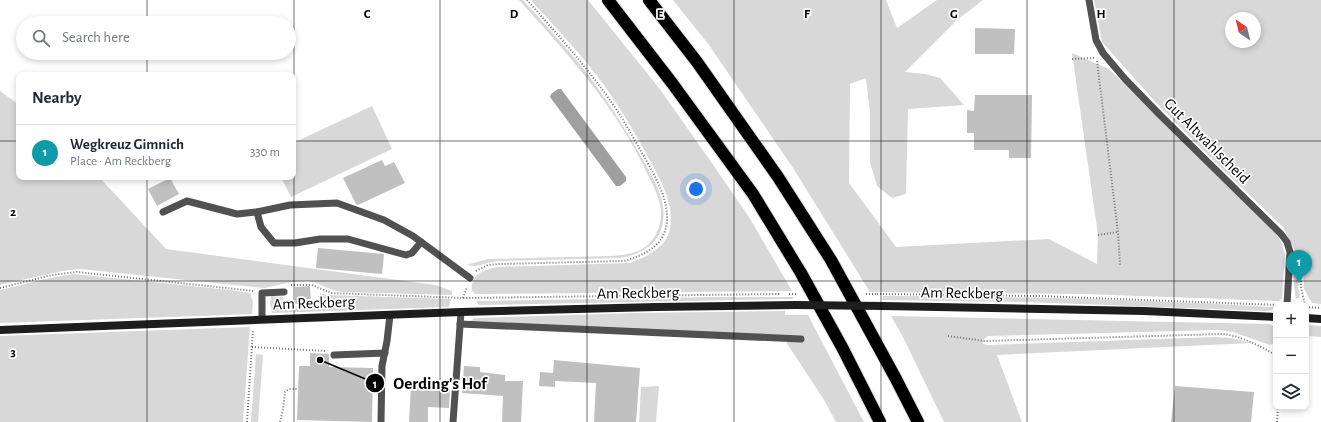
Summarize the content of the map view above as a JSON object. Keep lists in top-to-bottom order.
{
  "streets": {
    "street": ["Am Reckberg"],
    "lane": ["Gut Altwahlscheid"]
  },
  "places": ["Oerding's Hof"],
  "north": "top left",
  "page": {
    "search": "Search here",
    "heading": "Nearby",
    "list": [
      {
        "mark": "1",
        "name": "Wegkreuz Gimnich",
        "note": "Place · Am Reckberg",
        "value": "330 m"
      }
    ],
    "pins": "1",
    "map_buttons": ["+", "−"]
  },
  "grid": {
    "columns": [
      "C",
      "D",
      "E",
      "F",
      "G",
      "H"
    ],
    "rows": ["2", "3"]
  }
}
